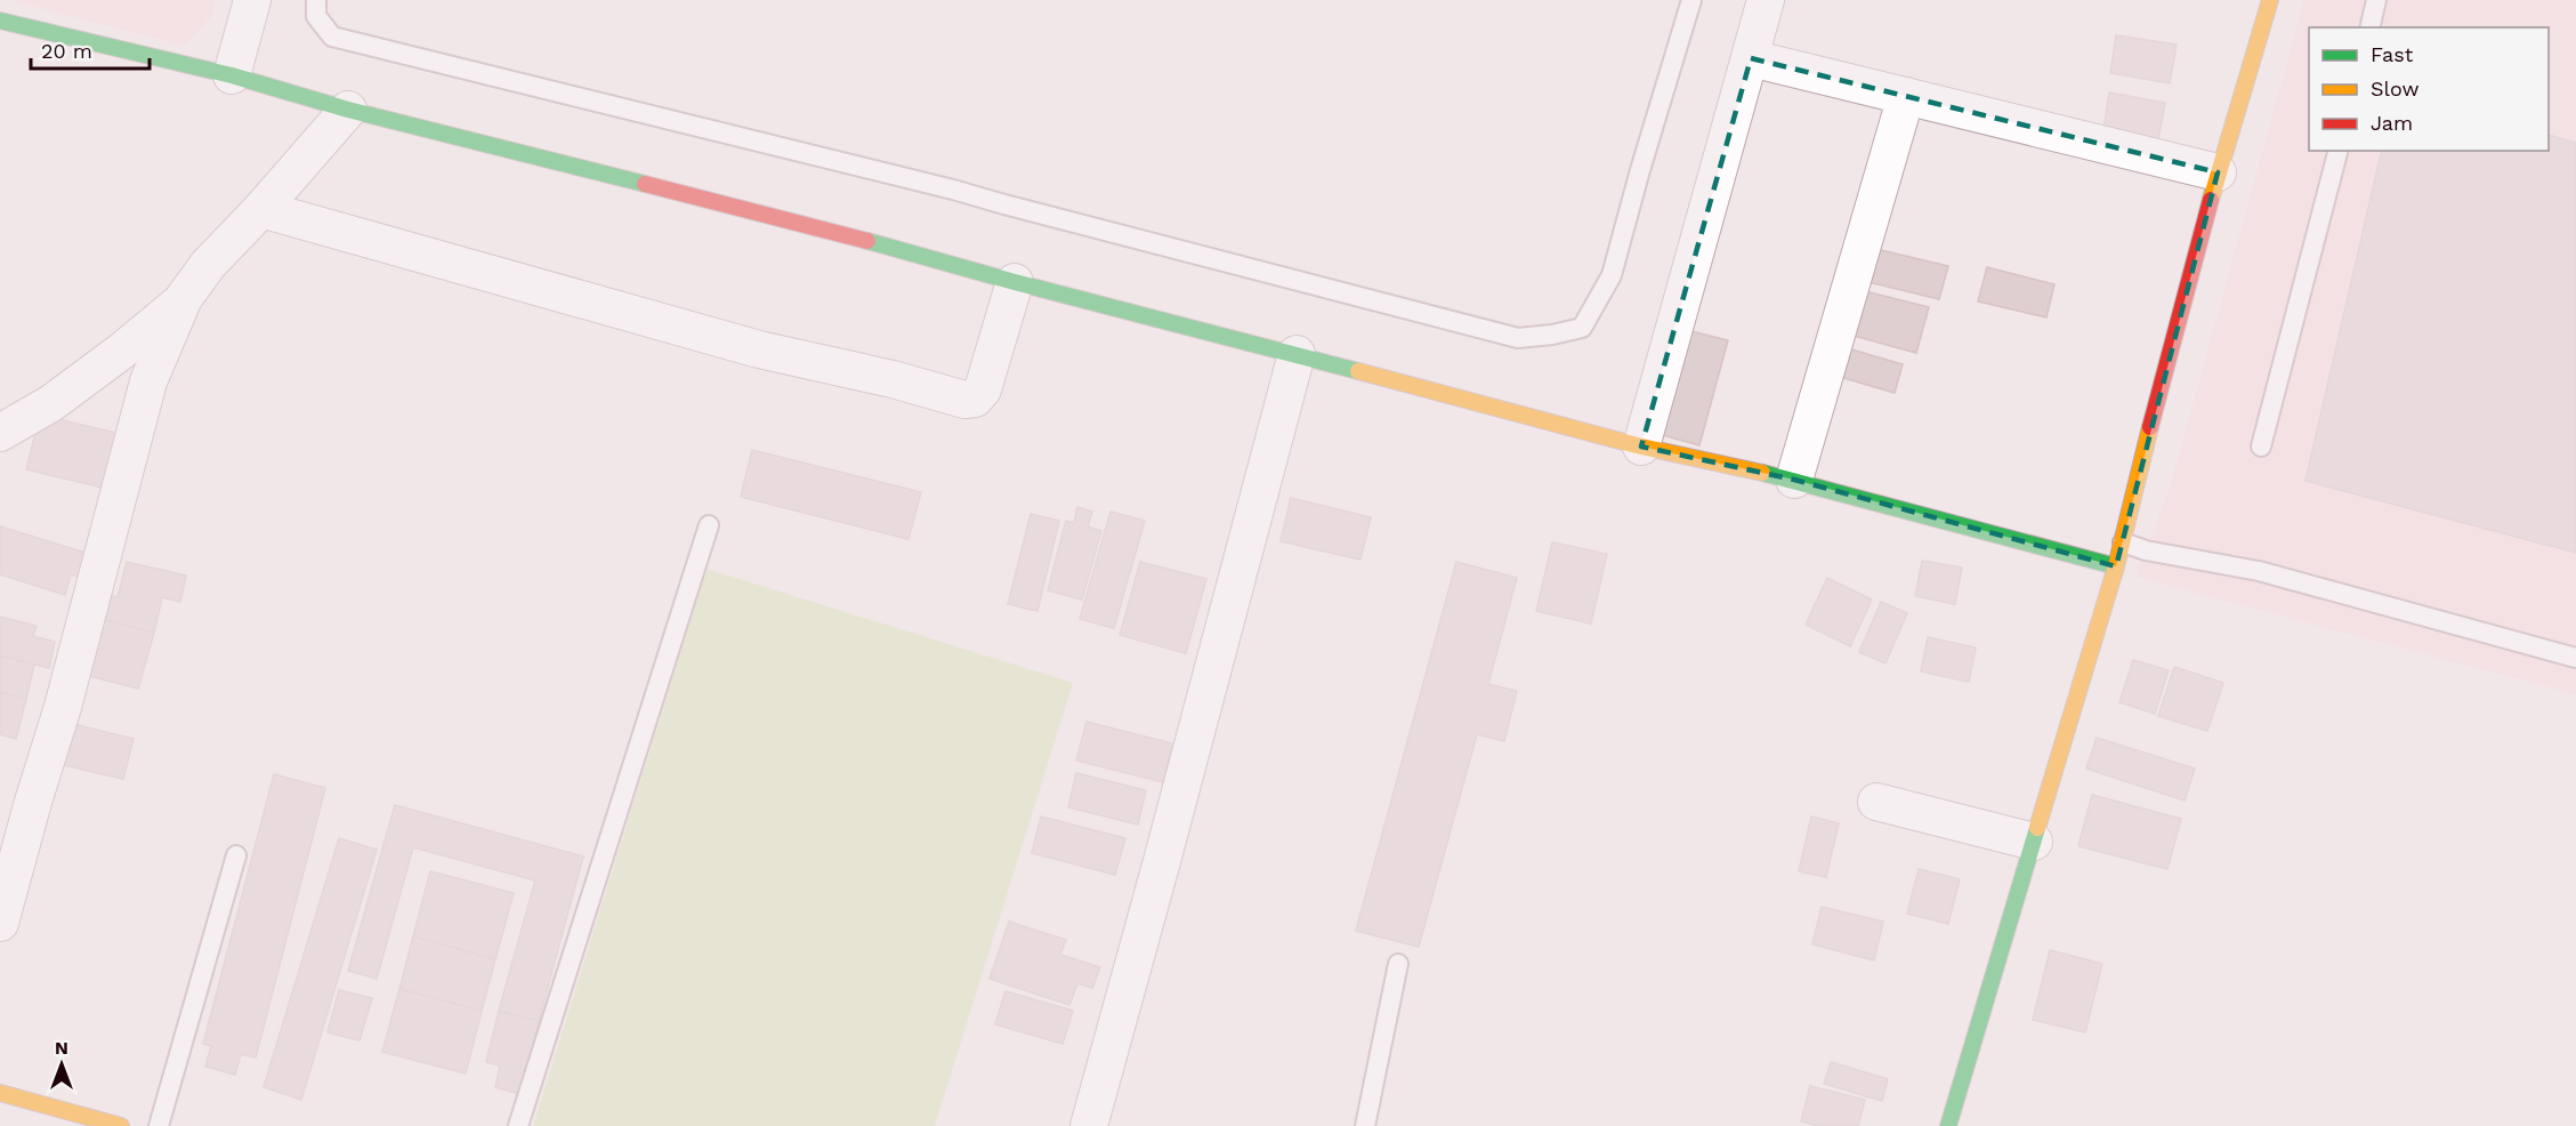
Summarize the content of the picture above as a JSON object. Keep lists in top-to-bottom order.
{
  "legend": ["Fast", "Slow", "Jam"],
  "scale_bar": "20 m",
  "north": "top"
}
